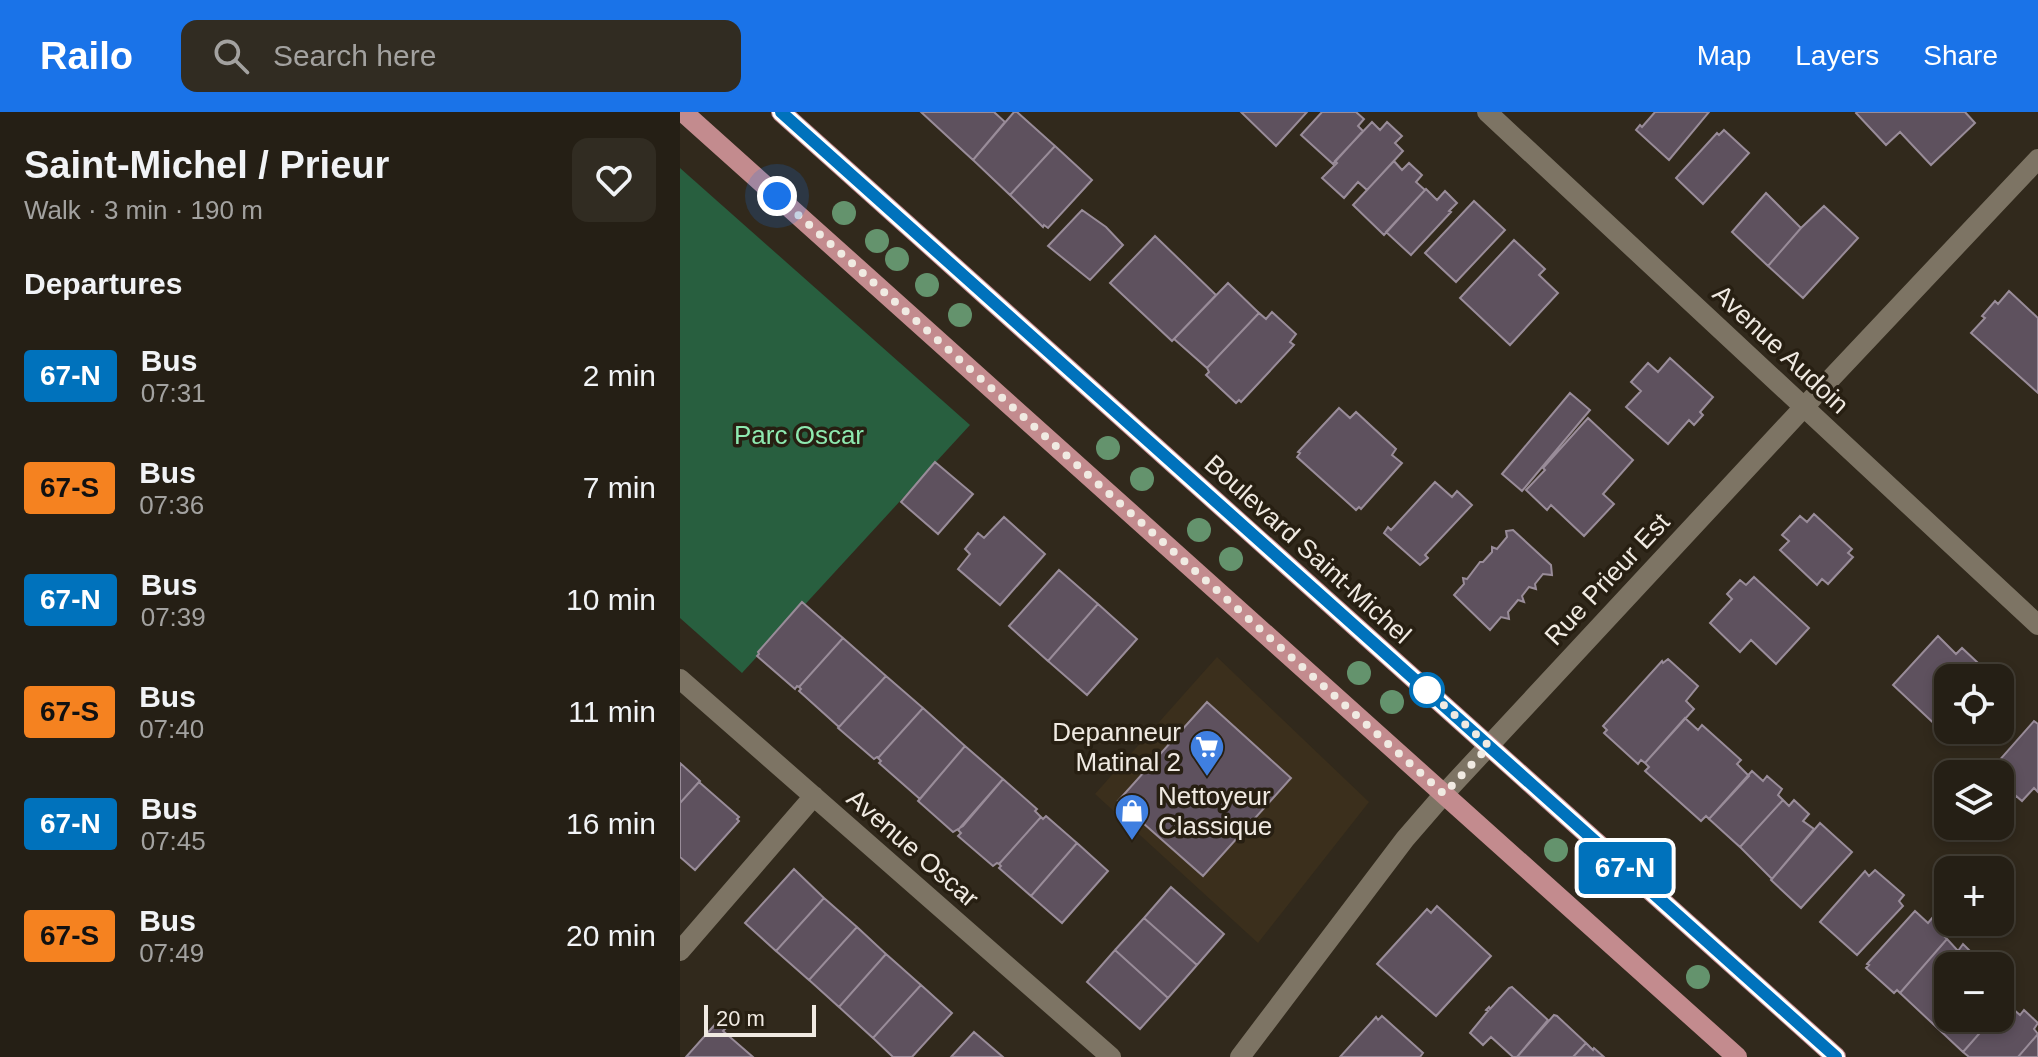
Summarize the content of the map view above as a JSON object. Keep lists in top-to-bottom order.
{
  "streets": {
    "main road": ["Boulevard Saint-Michel"],
    "street": ["Avenue Audoin", "Rue Prieur Est", "Avenue Oscar"]
  },
  "crossings": [
    ["Avenue Audoin", "Rue Prieur Est"],
    ["Boulevard Saint-Michel", "Rue Prieur Est"]
  ],
  "parks": ["Parc Oscar"],
  "places": {
    "supermarket": ["Depanneur Matinal 2"],
    "shop": ["Nettoyeur Classique"]
  },
  "lines": ["bus line 67-N"],
  "scale_bar": "20 m",
  "page": {
    "header": "Railo",
    "search": "Search here",
    "nav": ["Map", "Layers", "Share"],
    "heading": [
      ["Saint-Michel / Prieur", "Walk · 3 min · 190 m"],
      "Departures"
    ],
    "on_map": "67-N",
    "list": [
      {
        "mark": "67-N",
        "name": "Bus",
        "note": "07:31",
        "value": "2 min"
      },
      {
        "mark": "67-S",
        "name": "Bus",
        "note": "07:36",
        "value": "7 min"
      },
      {
        "mark": "67-N",
        "name": "Bus",
        "note": "07:39",
        "value": "10 min"
      },
      {
        "mark": "67-S",
        "name": "Bus",
        "note": "07:40",
        "value": "11 min"
      },
      {
        "mark": "67-N",
        "name": "Bus",
        "note": "07:45",
        "value": "16 min"
      },
      {
        "mark": "67-S",
        "name": "Bus",
        "note": "07:49",
        "value": "20 min"
      }
    ],
    "map_buttons": ["+", "−"],
    "scale": "20 m"
  }
}
